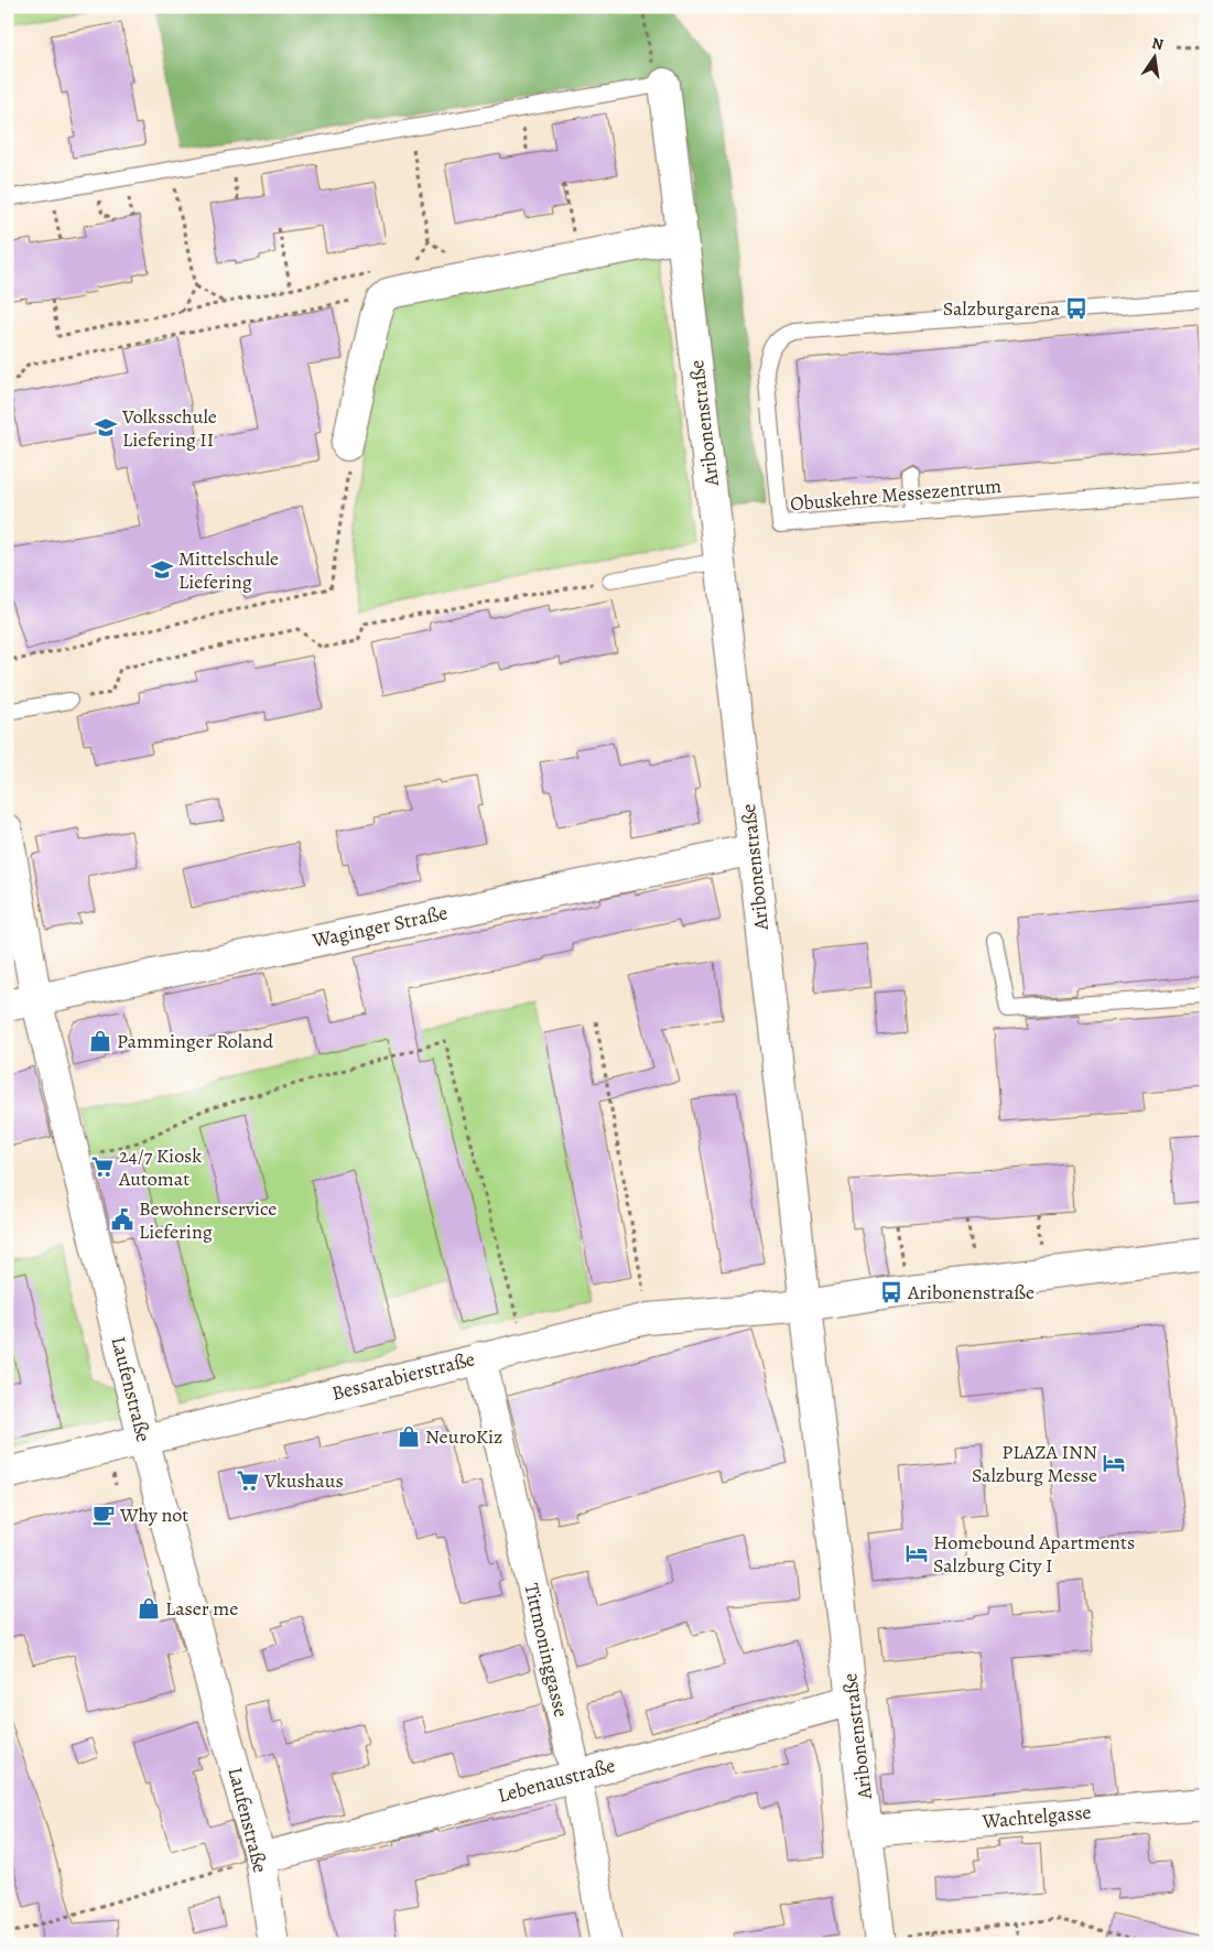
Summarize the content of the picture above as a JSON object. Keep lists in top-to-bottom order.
{
  "streets": {
    "street": [
      "Aribonenstraße",
      "Waginger Straße",
      "Bessarabierstraße",
      "Laufenstraße",
      "Tittmoninggasse",
      "Lebenaustraße",
      "Wachtelgasse"
    ],
    "lane": ["Obuskehre Messezentrum"]
  },
  "crossings": [
    ["Aribonenstraße", "Waginger Straße"],
    ["Aribonenstraße", "Bessarabierstraße"],
    ["Aribonenstraße", "Lebenaustraße"],
    ["Aribonenstraße", "Wachtelgasse"],
    ["Waginger Straße", "Laufenstraße"],
    ["Bessarabierstraße", "Laufenstraße"],
    ["Bessarabierstraße", "Tittmoninggasse"],
    ["Laufenstraße", "Lebenaustraße"],
    ["Tittmoninggasse", "Lebenaustraße"]
  ],
  "places": {
    "bus stop": ["Salzburgarena", "Aribonenstraße"],
    "school or university": ["Volksschule Liefering II", "Mittelschule Liefering"],
    "shop": ["Pamminger Roland", "NeuroKiz", "Laser me"],
    "supermarket": ["24/7 Kiosk Automat", "Vkushaus"],
    "public building": ["Bewohnerservice Liefering"],
    "hotel": ["PLAZA INN Salzburg Messe", "Homebound Apartments Salzburg City I"],
    "cafe": ["Why not"]
  },
  "north": "top"
}
